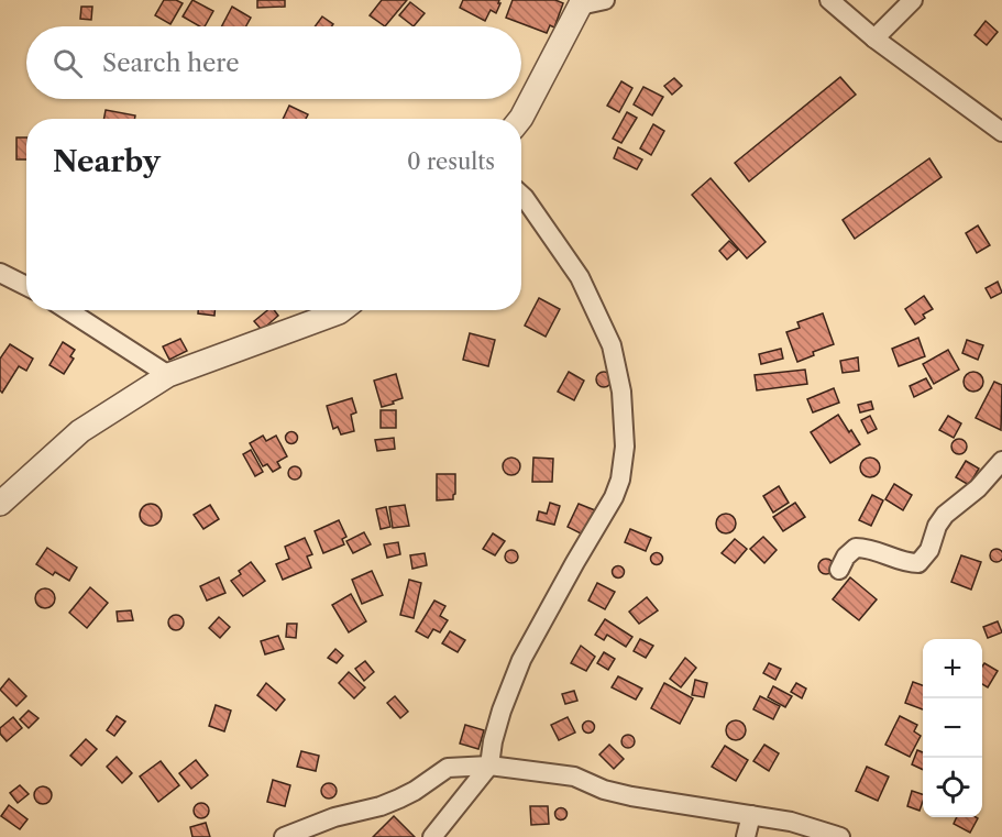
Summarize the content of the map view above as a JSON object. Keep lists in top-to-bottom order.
{
  "page": {
    "search": "Search here",
    "heading": ["Nearby", "0 results"],
    "map_buttons": ["+", "−"]
  }
}
